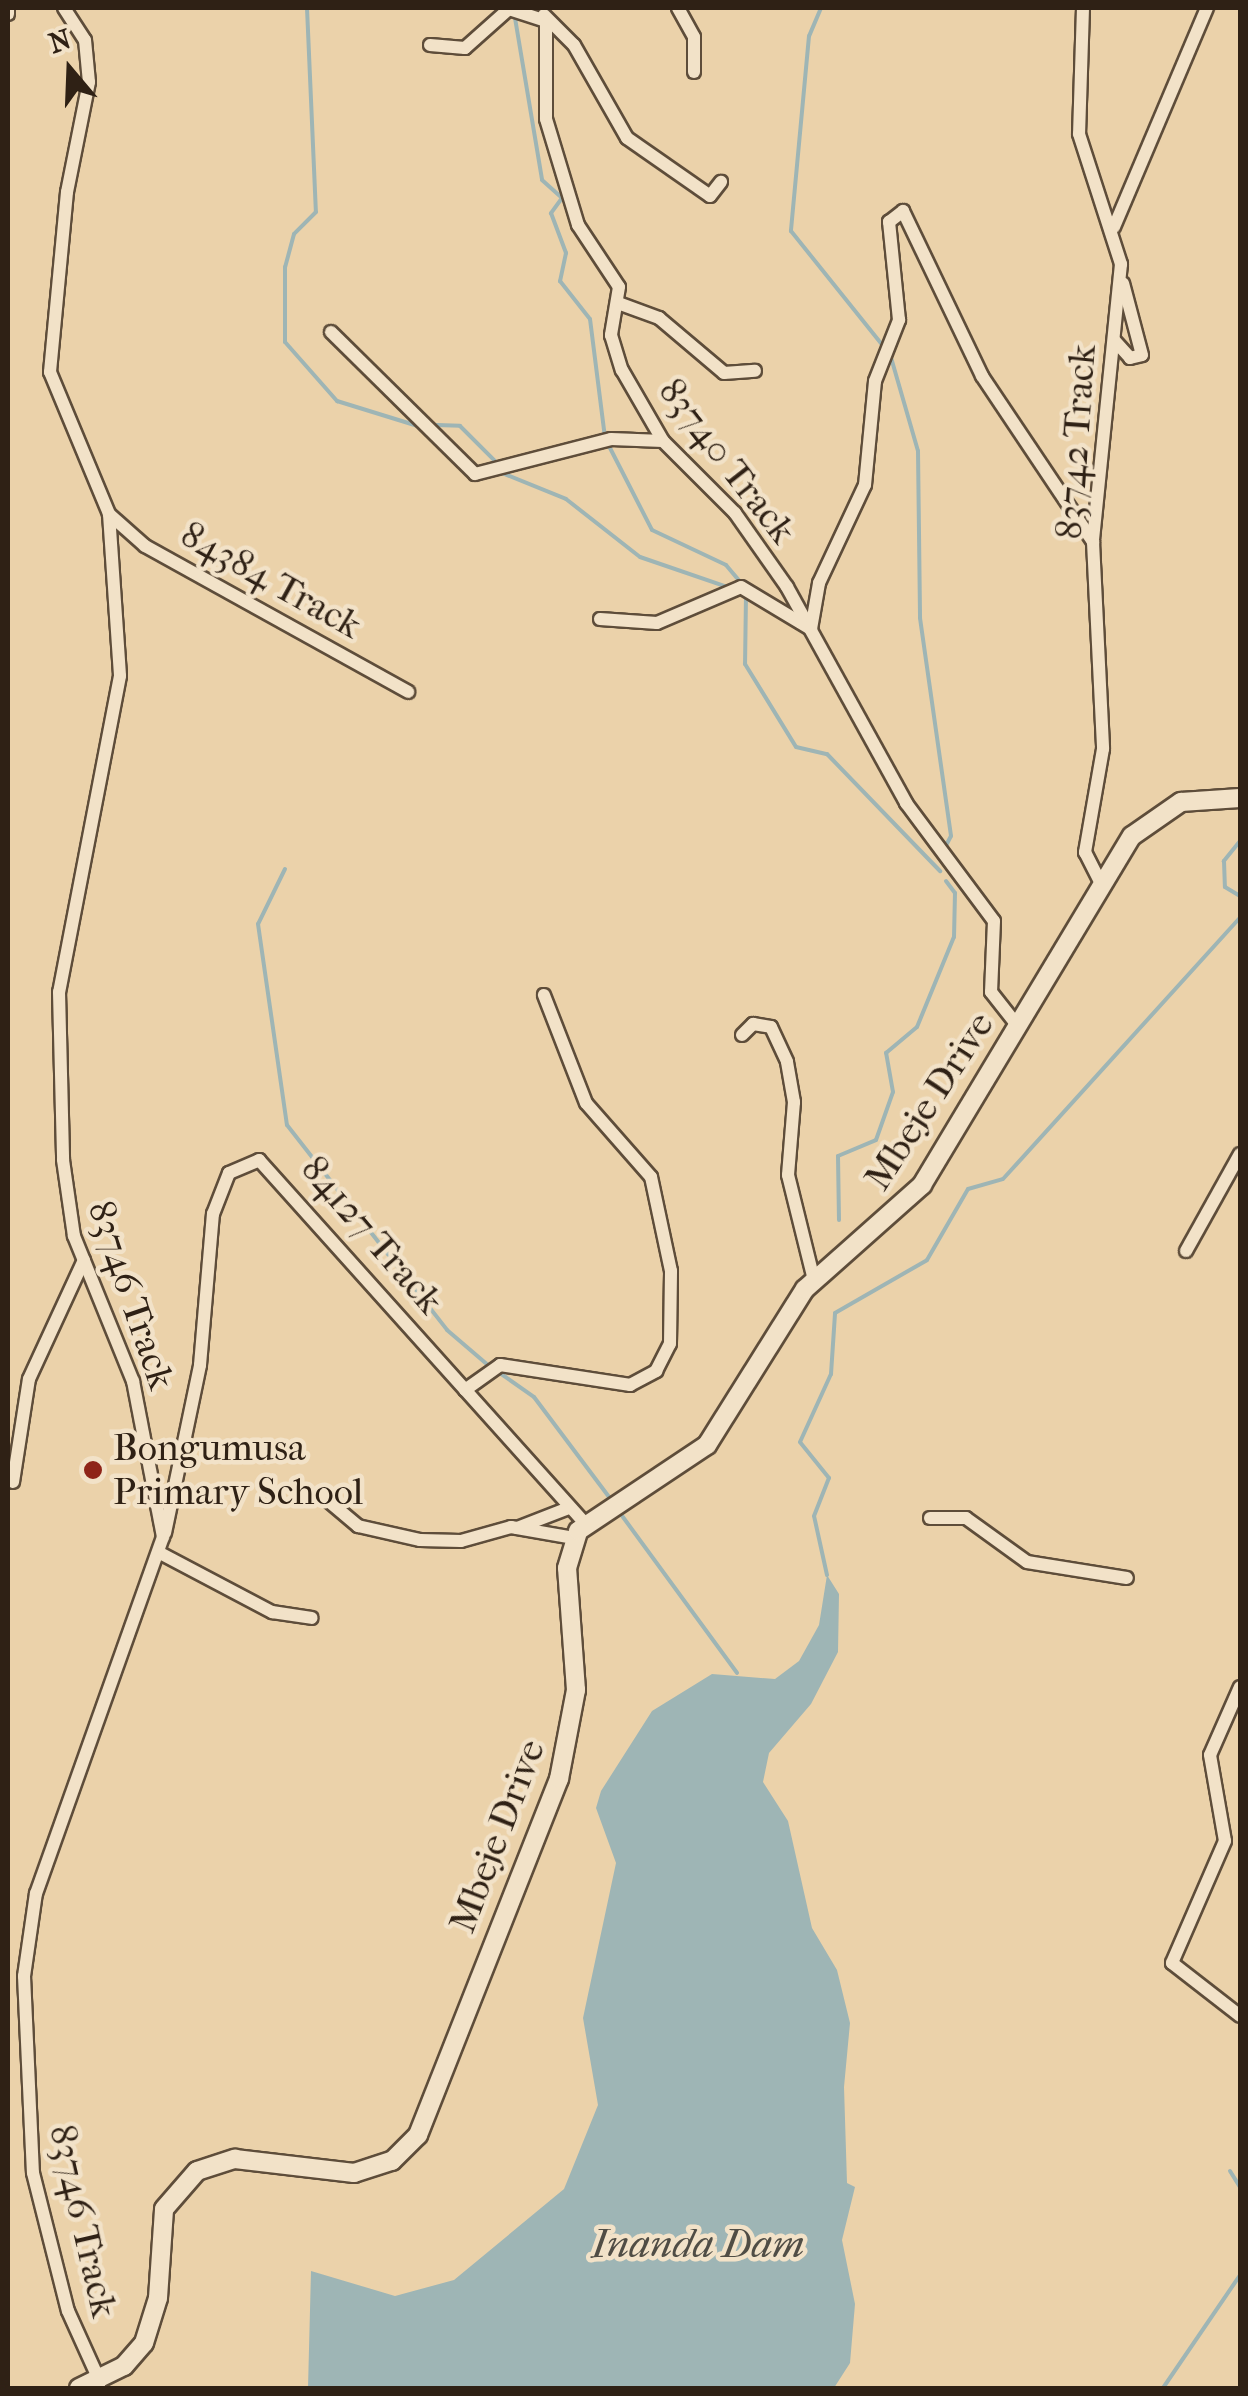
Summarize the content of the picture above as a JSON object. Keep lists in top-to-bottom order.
{
  "streets": {
    "street": [
      "83742 Track",
      "83740 Track",
      "84384 Track",
      "Mbeje Drive",
      "84127 Track",
      "83746 Track"
    ]
  },
  "crossings": [
    ["83742 Track", "Mbeje Drive"],
    ["83740 Track", "Mbeje Drive"],
    ["84384 Track", "83746 Track"],
    ["Mbeje Drive", "84127 Track"],
    ["Mbeje Drive", "83746 Track"],
    ["84127 Track", "83746 Track"]
  ],
  "water": ["Inanda Dam"],
  "places": ["Bongumusa Primary School"],
  "north": "top"
}
